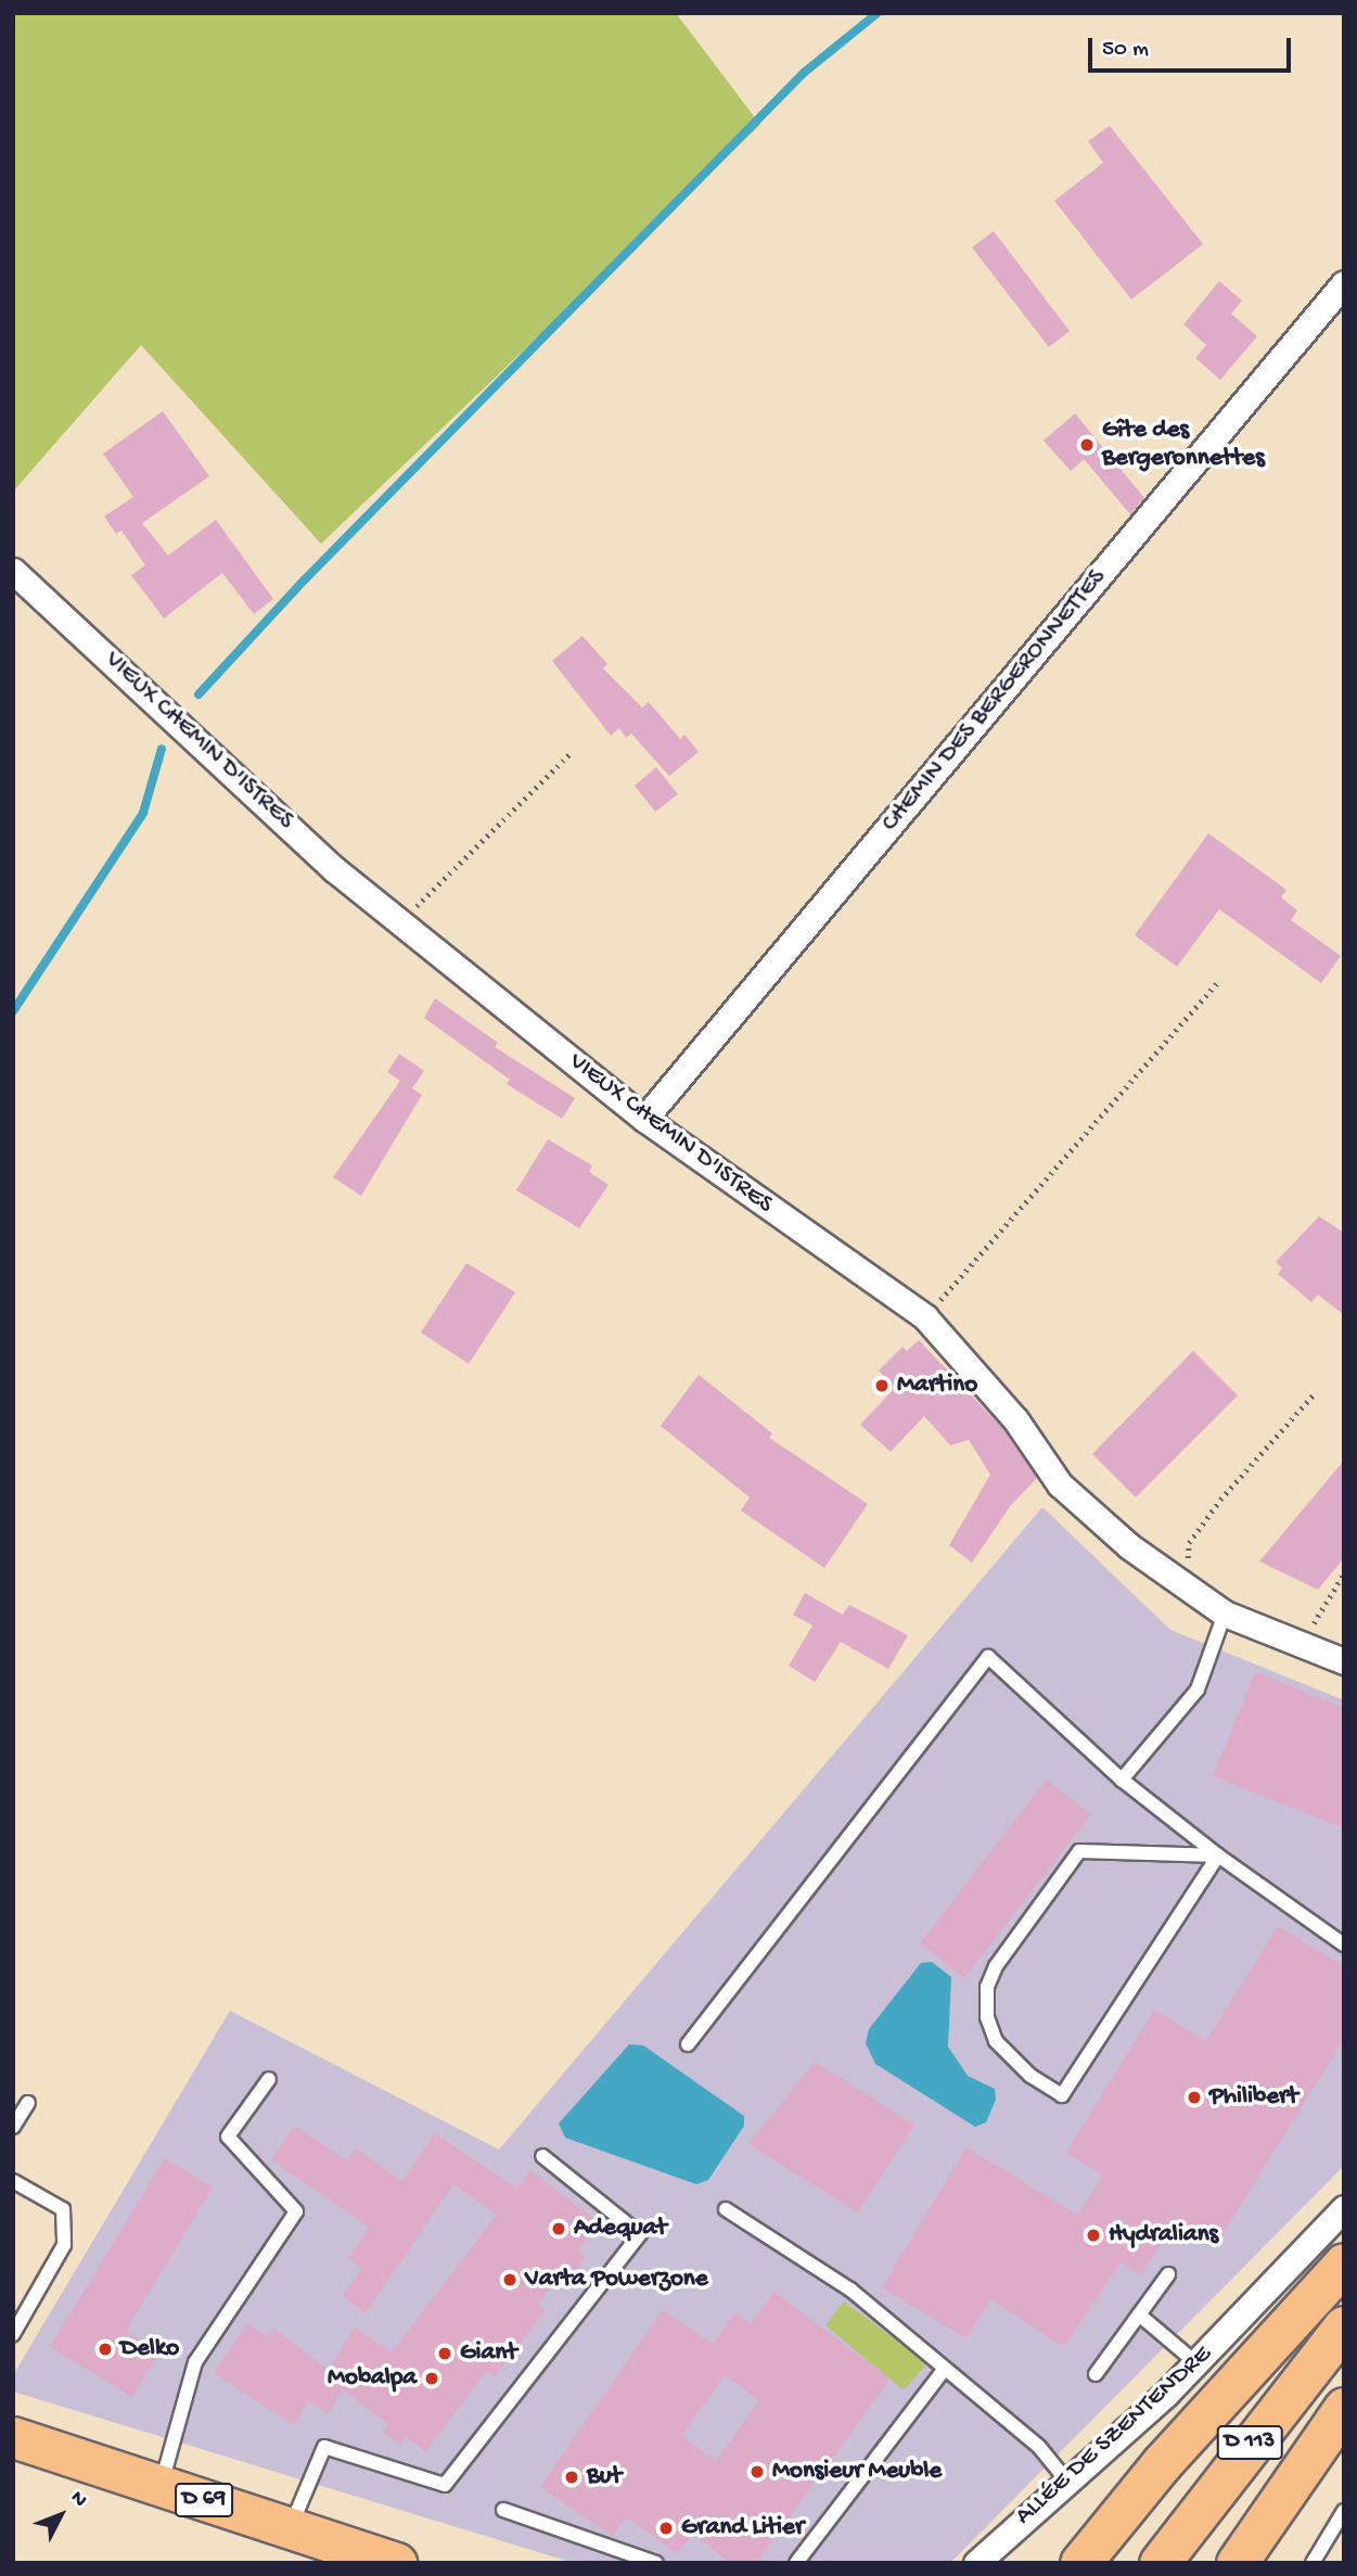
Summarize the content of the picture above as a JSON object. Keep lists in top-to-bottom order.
{
  "streets": {
    "main road": ["D 113", "D 69"],
    "street": ["CHEMIN DES BERGERONNETTES", "VIEUX CHEMIN D'ISTRES", "ALLÉE DE SZENTENDRE"]
  },
  "crossings": [
    ["CHEMIN DES BERGERONNETTES", "VIEUX CHEMIN D'ISTRES"]
  ],
  "places": [
    "Gîte des Bergeronnettes",
    "Martino",
    "Philibert",
    "Adequat",
    "Hydralians",
    "Varta Powerzone",
    "Delko",
    "Giant",
    "Mobalpa",
    "Monsieur Meuble",
    "But",
    "Grand Litier"
  ],
  "scale_bar": "50 m",
  "north": "top right"
}
